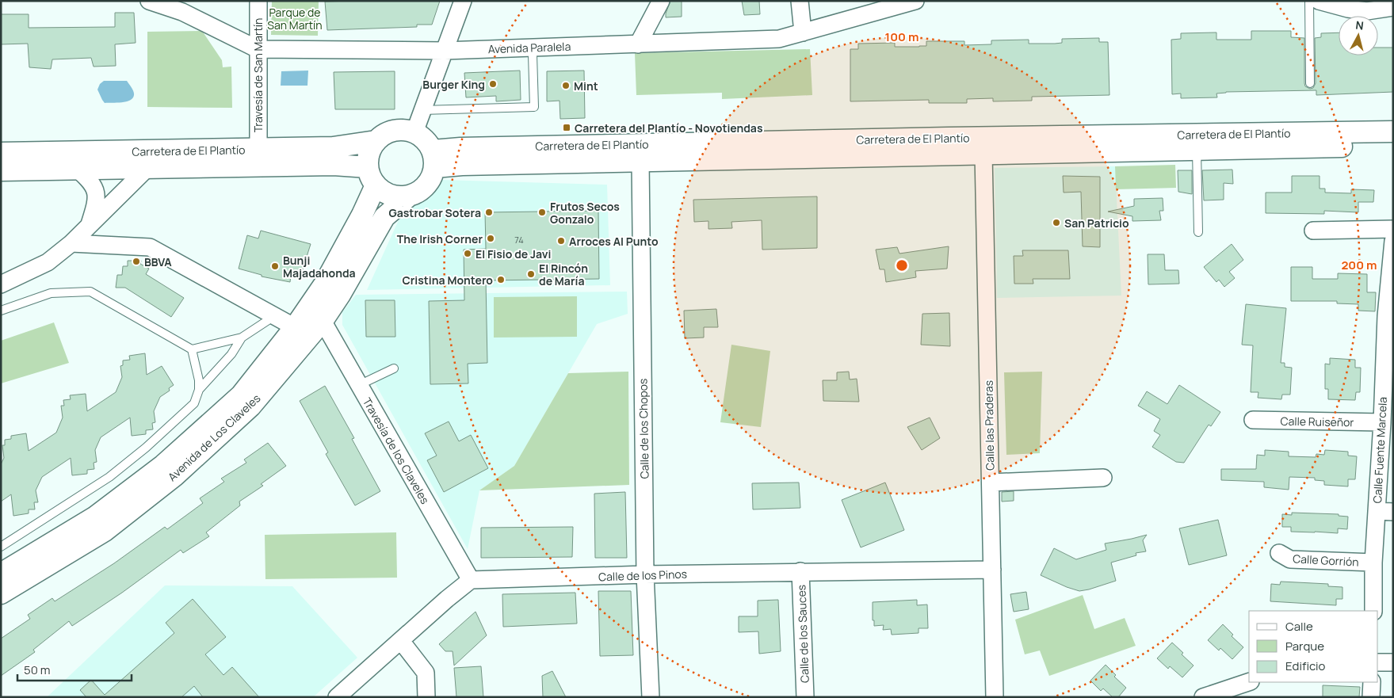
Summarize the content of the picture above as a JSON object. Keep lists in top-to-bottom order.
{
  "streets": {
    "street": [
      "Avenida Paralela",
      "Travesía de San Martín",
      "Carretera de El Plantío",
      "Calle Ruiseñor",
      "Calle las Praderas",
      "Calle de los Chopos",
      "Avenida de Los Claveles",
      "Calle Fuente Marcela",
      "Travesía de los Claveles",
      "Calle Gorrión",
      "Calle de los Pinos",
      "Calle de los Sauces"
    ]
  },
  "crossings": [
    ["Avenida Paralela", "Travesía de San Martín"],
    ["Travesía de San Martín", "Carretera de El Plantío"],
    ["Carretera de El Plantío", "Calle las Praderas"],
    ["Carretera de El Plantío", "Calle de los Chopos"],
    ["Carretera de El Plantío", "Avenida de Los Claveles"],
    ["Calle Ruiseñor", "Calle Fuente Marcela"],
    ["Calle las Praderas", "Calle de los Pinos"],
    ["Calle de los Chopos", "Calle de los Pinos"],
    ["Avenida de Los Claveles", "Travesía de los Claveles"],
    ["Calle Fuente Marcela", "Calle Gorrión"],
    ["Travesía de los Claveles", "Calle de los Pinos"],
    ["Calle de los Pinos", "Calle de los Sauces"]
  ],
  "parks": ["Parque de San Martín"],
  "places": {
    "other": [
      "Burger King",
      "Mint",
      "Gastrobar Sotera",
      "Frutos Secos Gonzalo",
      "San Patricio",
      "The Irish Corner",
      "Arroces Al Punto",
      "El Fisio de Javi",
      "BBVA",
      "Bunji Majadahonda",
      "El Rincón de María",
      "Cristina Montero"
    ],
    "transit": ["Carretera del Plantío - Novotiendas"]
  },
  "house_numbers": ["74"],
  "legend": ["Calle", "Parque", "Edificio"],
  "scale_bar": "50 m",
  "north": "top",
  "rings": ["100 m", "200 m"]
}
